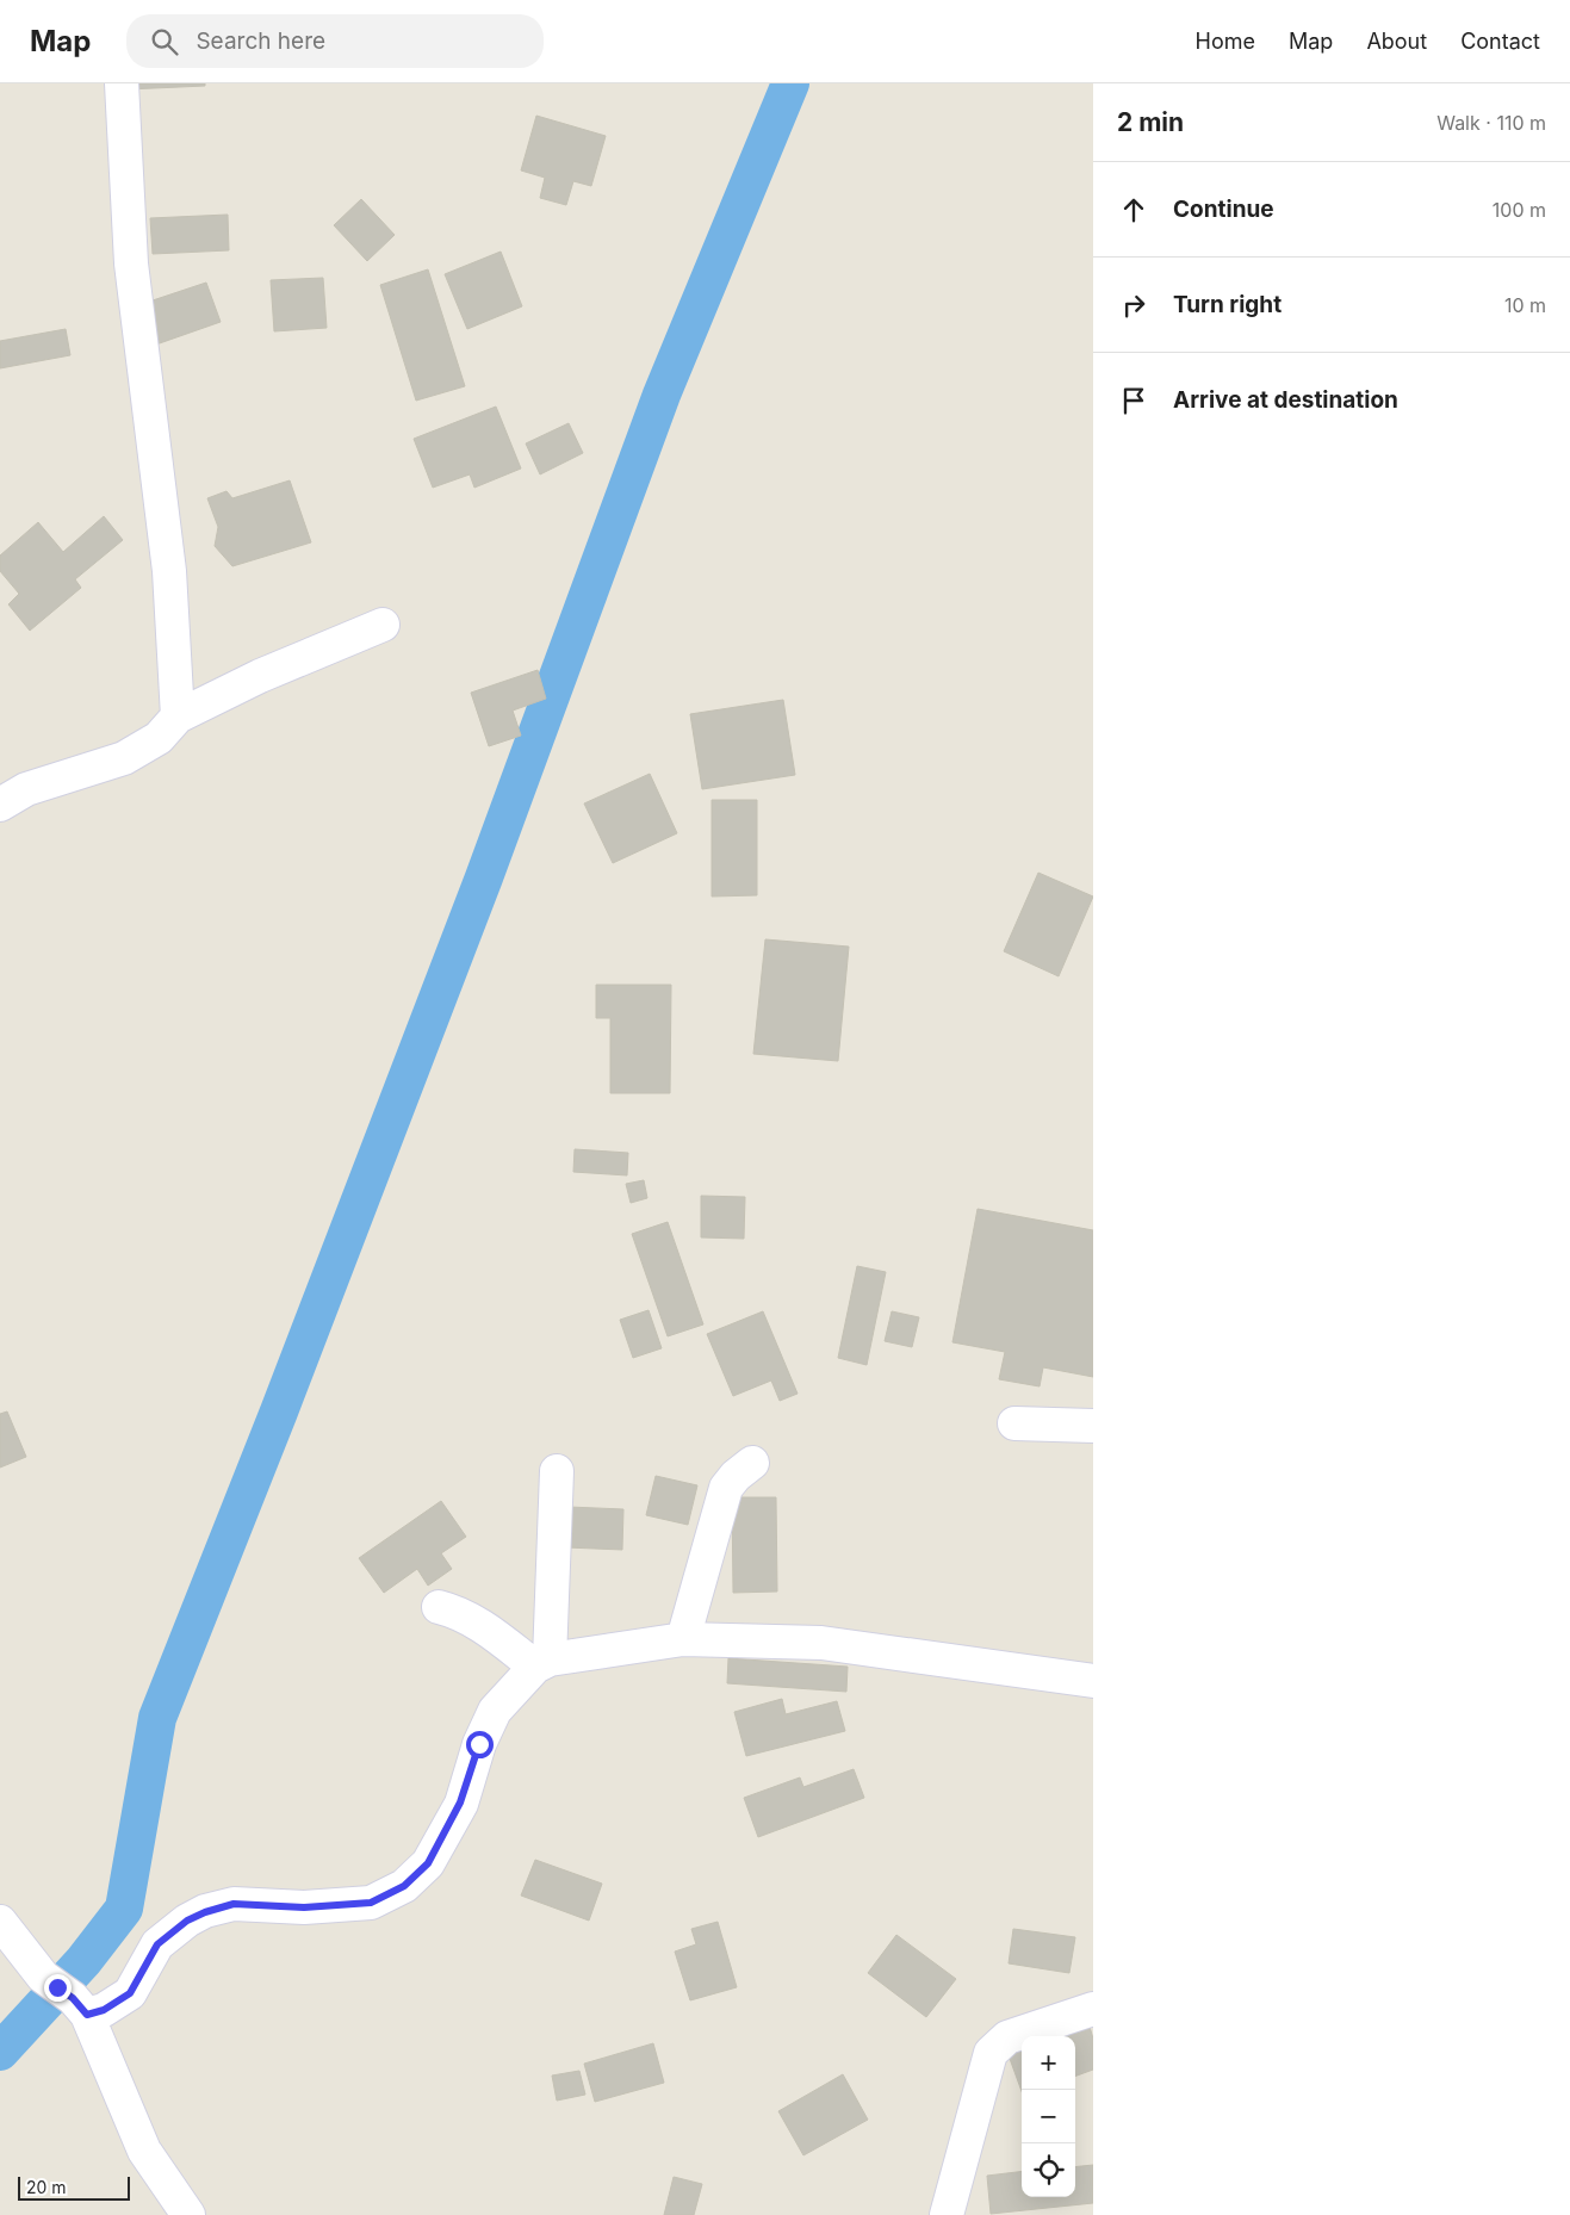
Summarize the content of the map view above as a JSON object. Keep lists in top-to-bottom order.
{
  "scale_bar": "20 m",
  "page": {
    "header": "Map",
    "search": "Search here",
    "nav": [
      "Home",
      "Map",
      "About",
      "Contact"
    ],
    "heading": ["2 min", "Walk · 110 m"],
    "list": [
      ["Continue", "100 m"],
      ["Turn right", "10 m"],
      "Arrive at destination"
    ],
    "map_buttons": ["+", "−"],
    "scale": "20 m"
  }
}
